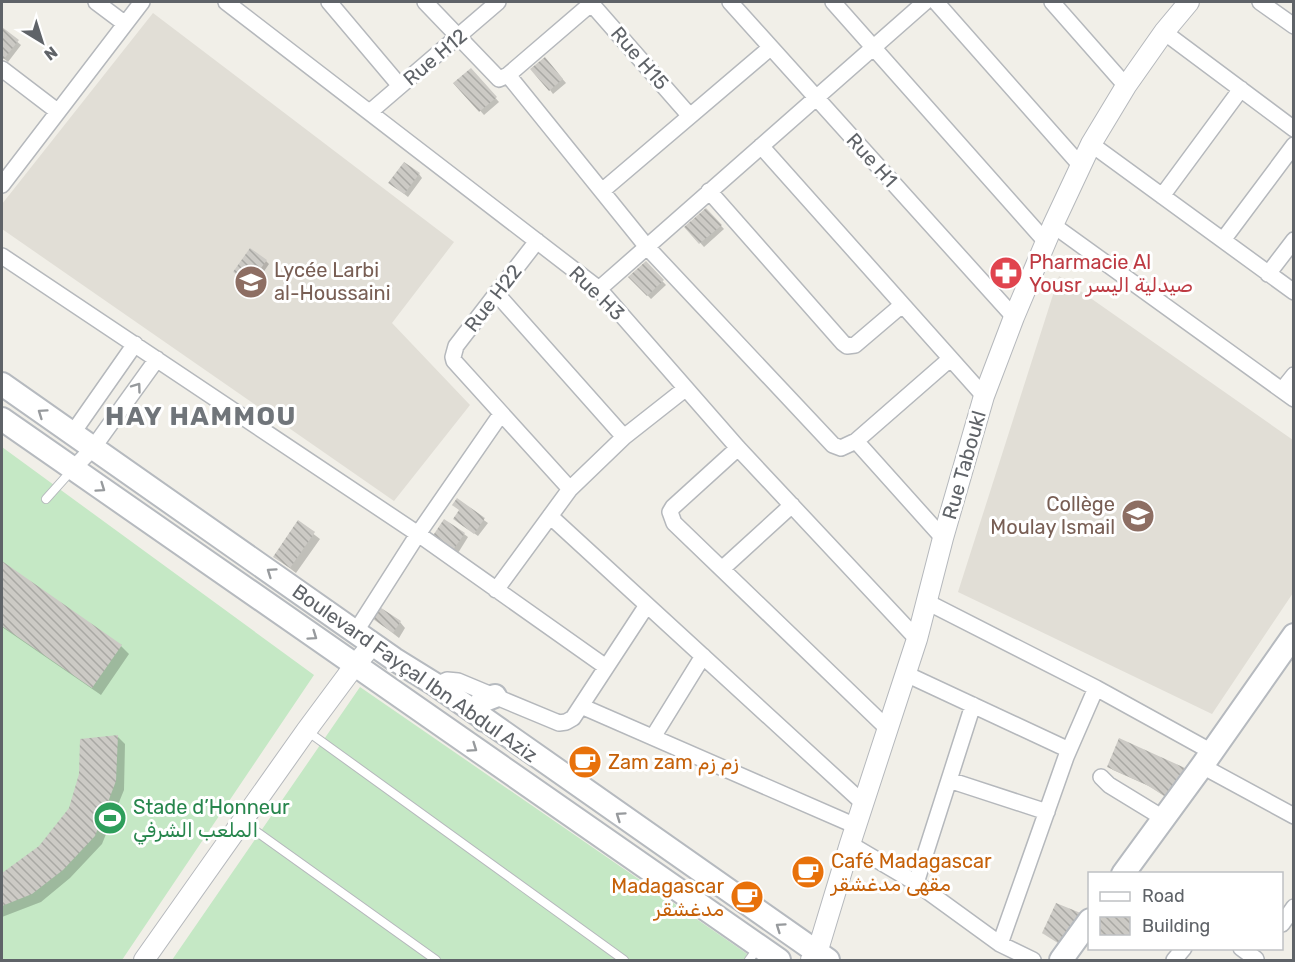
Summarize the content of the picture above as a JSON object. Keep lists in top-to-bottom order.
{
  "streets": {
    "main road": ["Boulevard Fayçal Ibn Abdul Aziz"],
    "street": [
      "Rue H12",
      "Rue H15",
      "Rue H1",
      "Rue H3",
      "Rue H22",
      "Rue Taboukl"
    ]
  },
  "crossings": [
    ["Rue H12", "Rue H3"],
    ["Rue H1", "Rue Taboukl"],
    ["Rue H3", "Rue H22"],
    ["Rue H3", "Rue Taboukl"],
    ["Rue Taboukl", "Boulevard Fayçal Ibn Abdul Aziz"]
  ],
  "districts": ["HAY HAMMOU"],
  "places": {
    "pharmacy": ["Pharmacie Al Yousr صيدلية اليسر"],
    "school or university": ["Lycée Larbi al-Houssaini", "Collège Moulay Ismail"],
    "cafe": ["Zam zam زم زم", "Café Madagascar مقهى مدغشقر", "Madagascar مدغشقر"],
    "sports": ["Stade d’Honneur الملعب الشرفي"]
  },
  "legend": ["Road", "Building"],
  "north": "bottom right"
}
